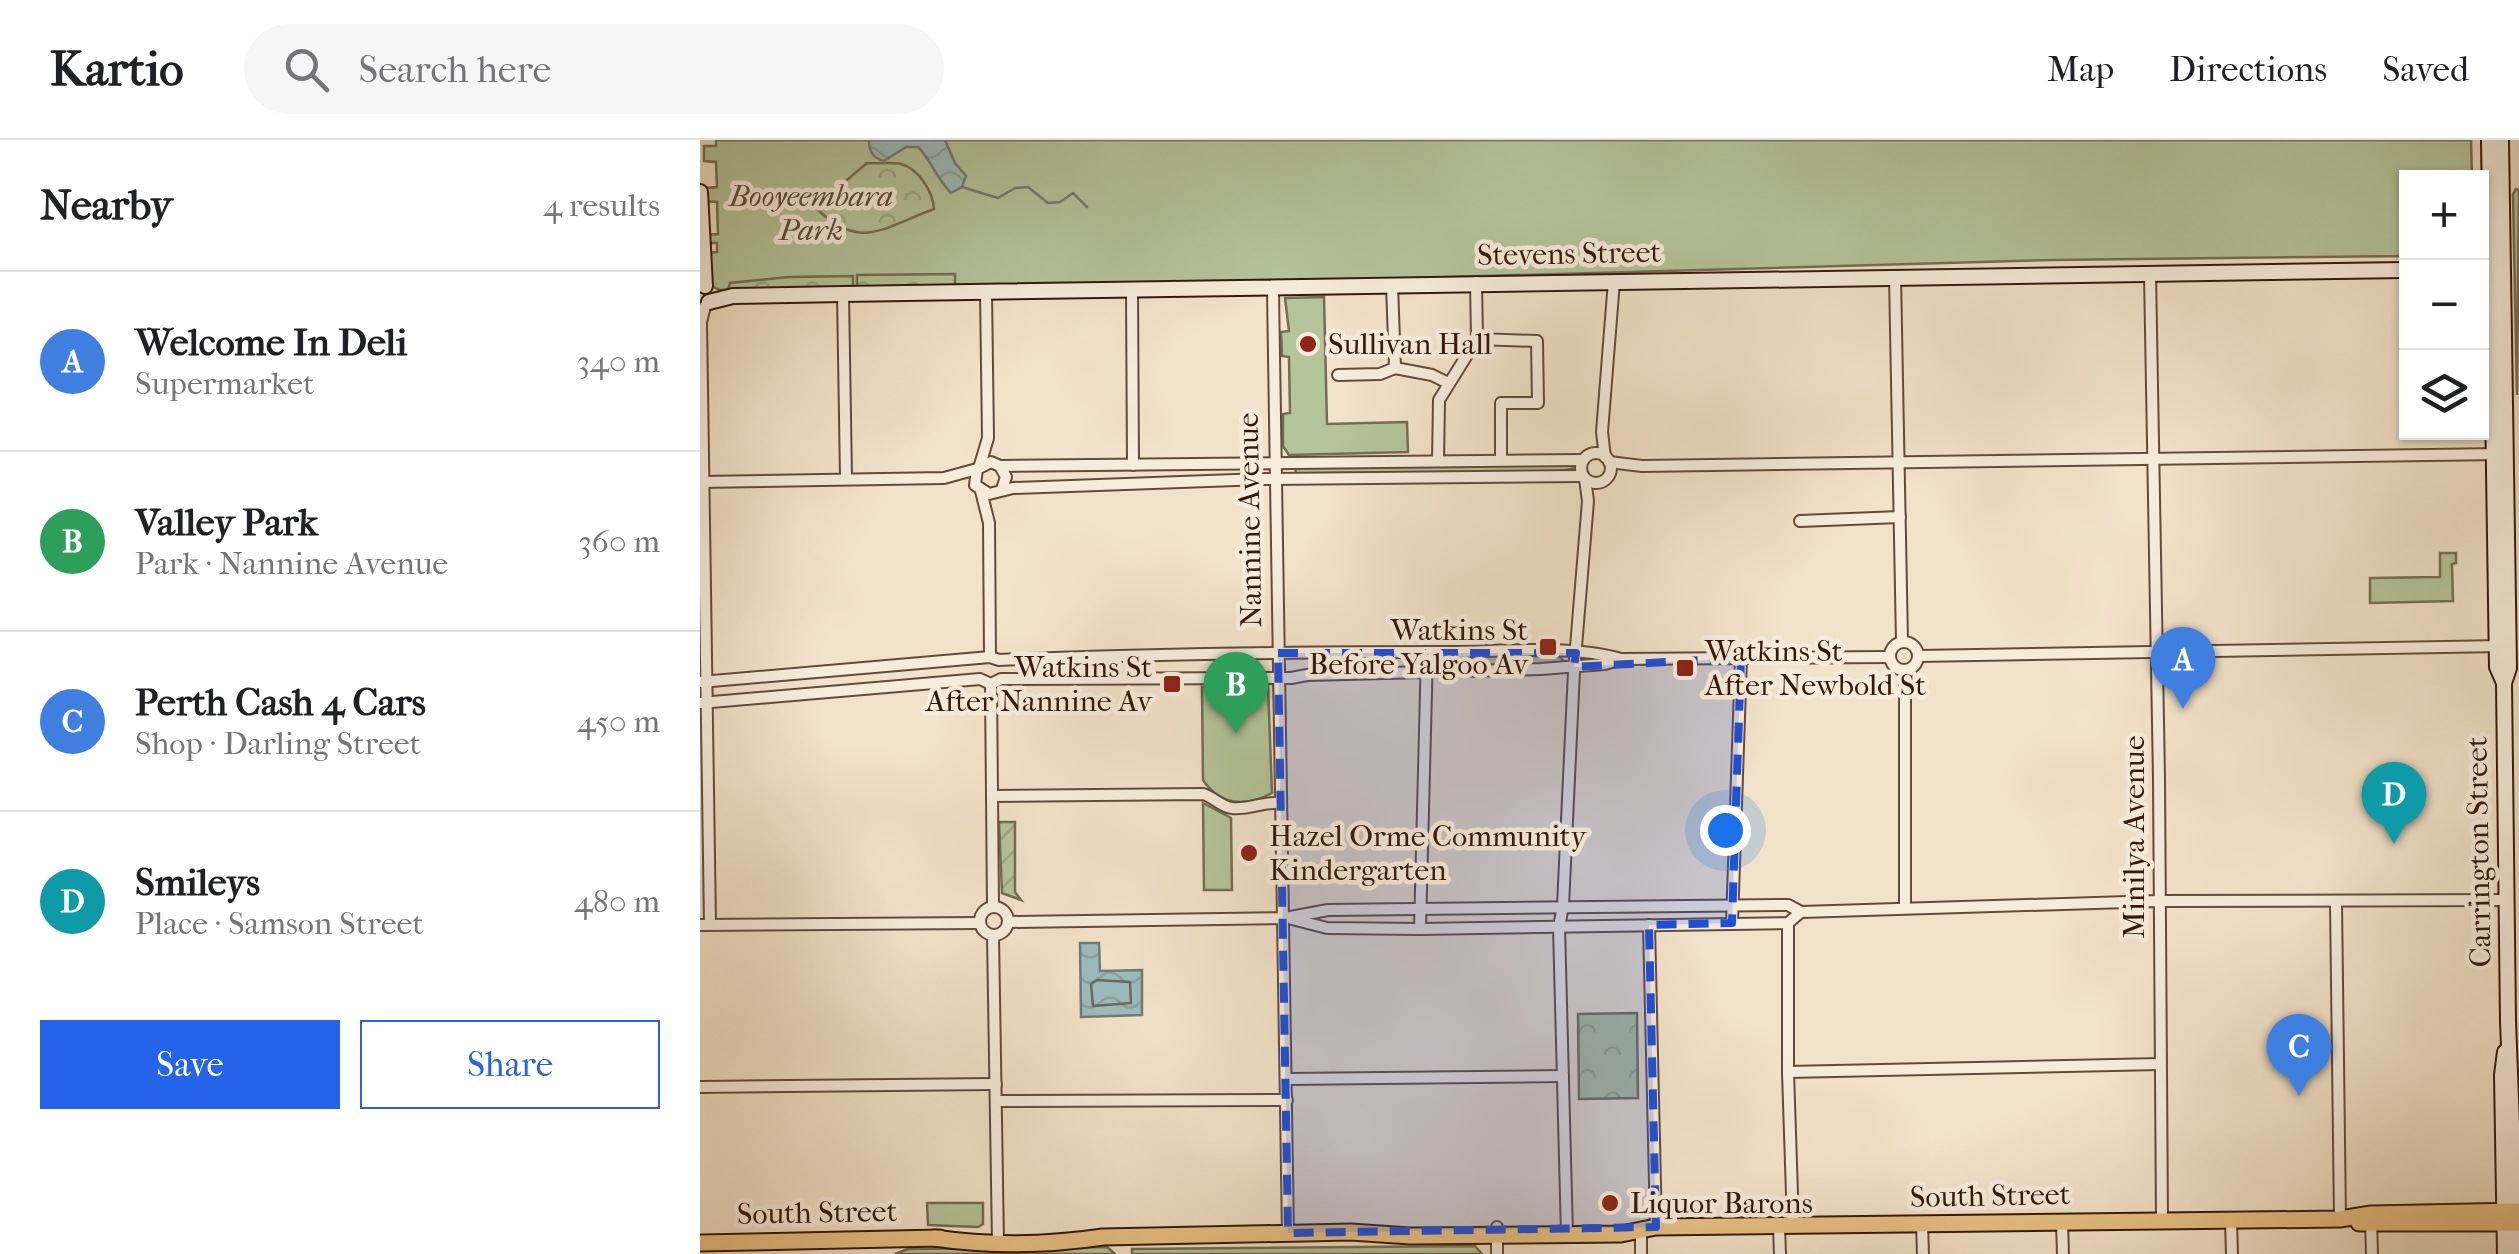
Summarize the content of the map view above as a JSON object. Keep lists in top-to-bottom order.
{
  "streets": {
    "main road": ["South Street"],
    "street": [
      "Stevens Street",
      "Nannine Avenue",
      "Minilya Avenue",
      "Carrington Street"
    ]
  },
  "crossings": [
    ["Stevens Street", "Nannine Avenue"],
    ["Stevens Street", "Minilya Avenue"],
    ["Nannine Avenue", "South Street"],
    ["Minilya Avenue", "South Street"],
    ["Carrington Street", "South Street"]
  ],
  "parks": ["Booyeembara Park"],
  "places": {
    "other": ["Sullivan Hall", "Hazel Orme Community Kindergarten", "Liquor Barons"],
    "transit": ["Watkins St Before Yalgoo Av", "Watkins St After Newbold St", "Watkins St After Nannine Av"]
  },
  "page": {
    "header": "Kartio",
    "search": "Search here",
    "nav": ["Map", "Directions", "Saved"],
    "heading": ["Nearby", "4 results"],
    "map_buttons": ["+", "−"],
    "list": [
      {
        "mark": "A",
        "name": "Welcome In Deli",
        "note": "Supermarket",
        "value": "340 m"
      },
      {
        "mark": "B",
        "name": "Valley Park",
        "note": "Park · Nannine Avenue",
        "value": "360 m"
      },
      {
        "mark": "C",
        "name": "Perth Cash 4 Cars",
        "note": "Shop · Darling Street",
        "value": "450 m"
      },
      {
        "mark": "D",
        "name": "Smileys",
        "note": "Place · Samson Street",
        "value": "480 m"
      }
    ],
    "pins": [
      "A",
      "B",
      "D",
      "C"
    ],
    "buttons": ["Save", "Share"]
  }
}
